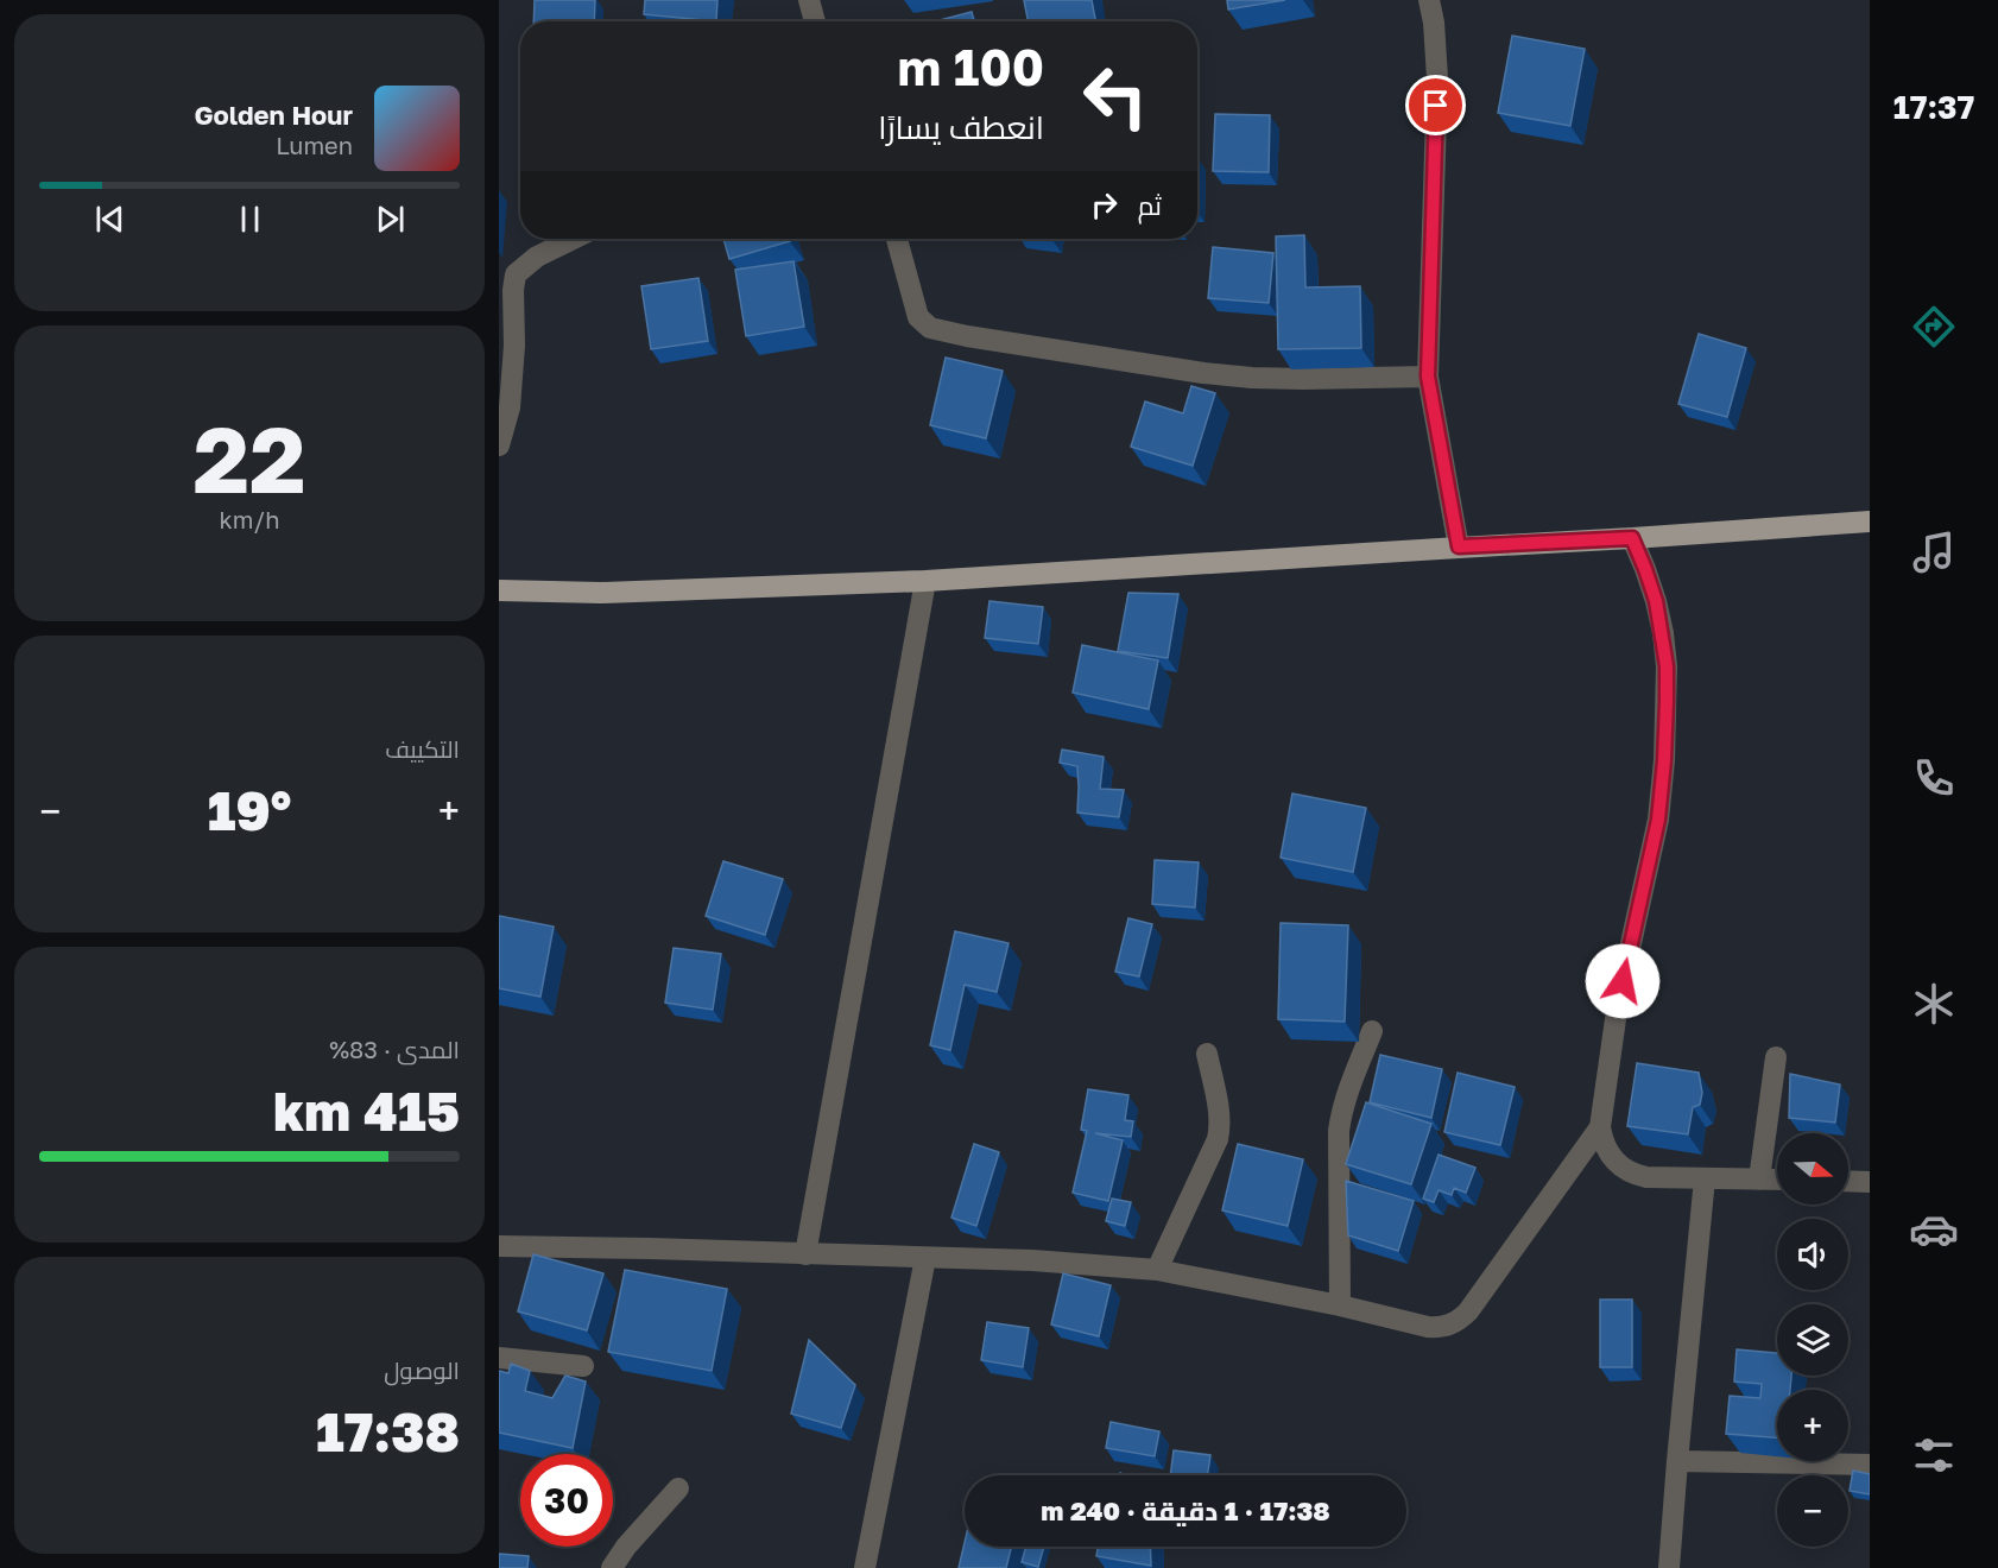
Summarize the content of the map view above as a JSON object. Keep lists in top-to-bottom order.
{
  "north": "right",
  "page": {
    "tabs": "17:37",
    "turn": ["100 m", "انعطف يسارًا"],
    "song": ["Golden Hour", "Lumen"],
    "then": "ثم",
    "tile": [
      ["22", "km/h"],
      "التكييف",
      ["المدى · 83%", "415 km"],
      ["الوصول", "17:38"]
    ],
    "heat": ["−", "19°", "+"],
    "map_buttons": ["+", "−"],
    "limit": "30",
    "trip": "17:38 · 1 دقيقة · 240 m"
  }
}
